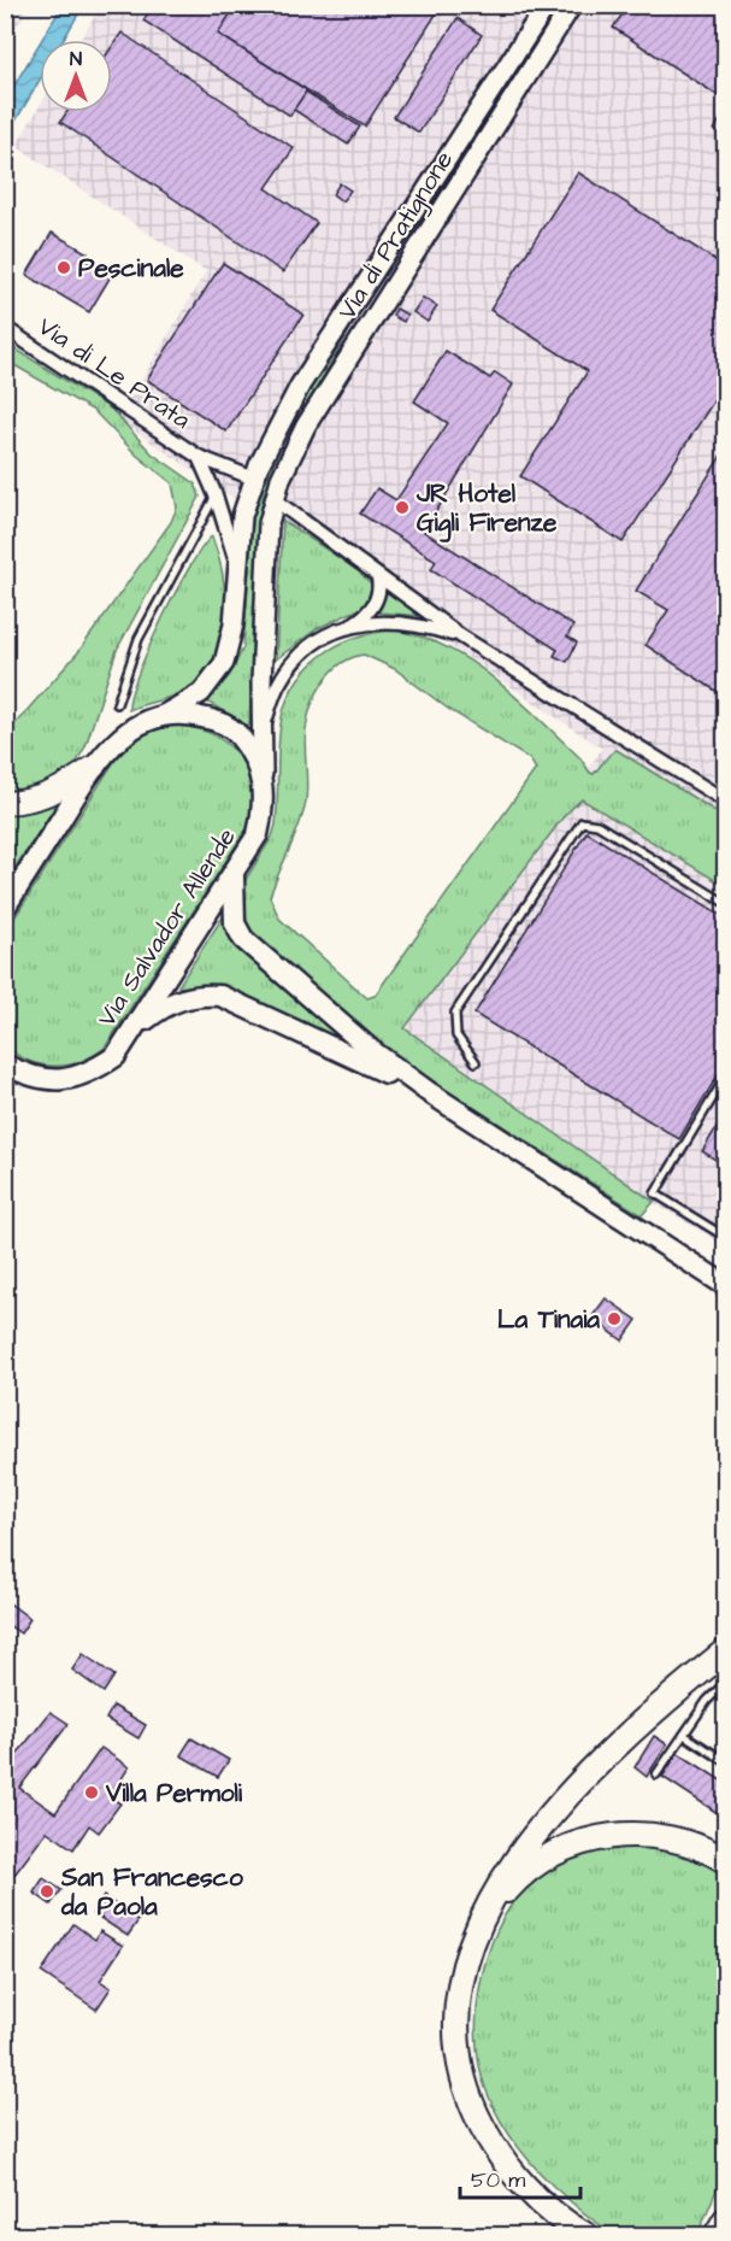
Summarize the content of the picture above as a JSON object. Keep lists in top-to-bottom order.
{
  "streets": {
    "main road": ["Via di Pratignone", "Via Salvador Allende"],
    "street": ["Via di Le Prata"]
  },
  "crossings": [
    ["Via di Pratignone", "Via di Le Prata"],
    ["Via di Pratignone", "Via Salvador Allende"],
    ["Via di Le Prata", "Via Salvador Allende"]
  ],
  "places": [
    "Pescinale",
    "JR Hotel Gigli Firenze",
    "La Tinaia",
    "Villa Permoli",
    "San Francesco da Paola"
  ],
  "scale_bar": "50 m",
  "north": "top"
}
